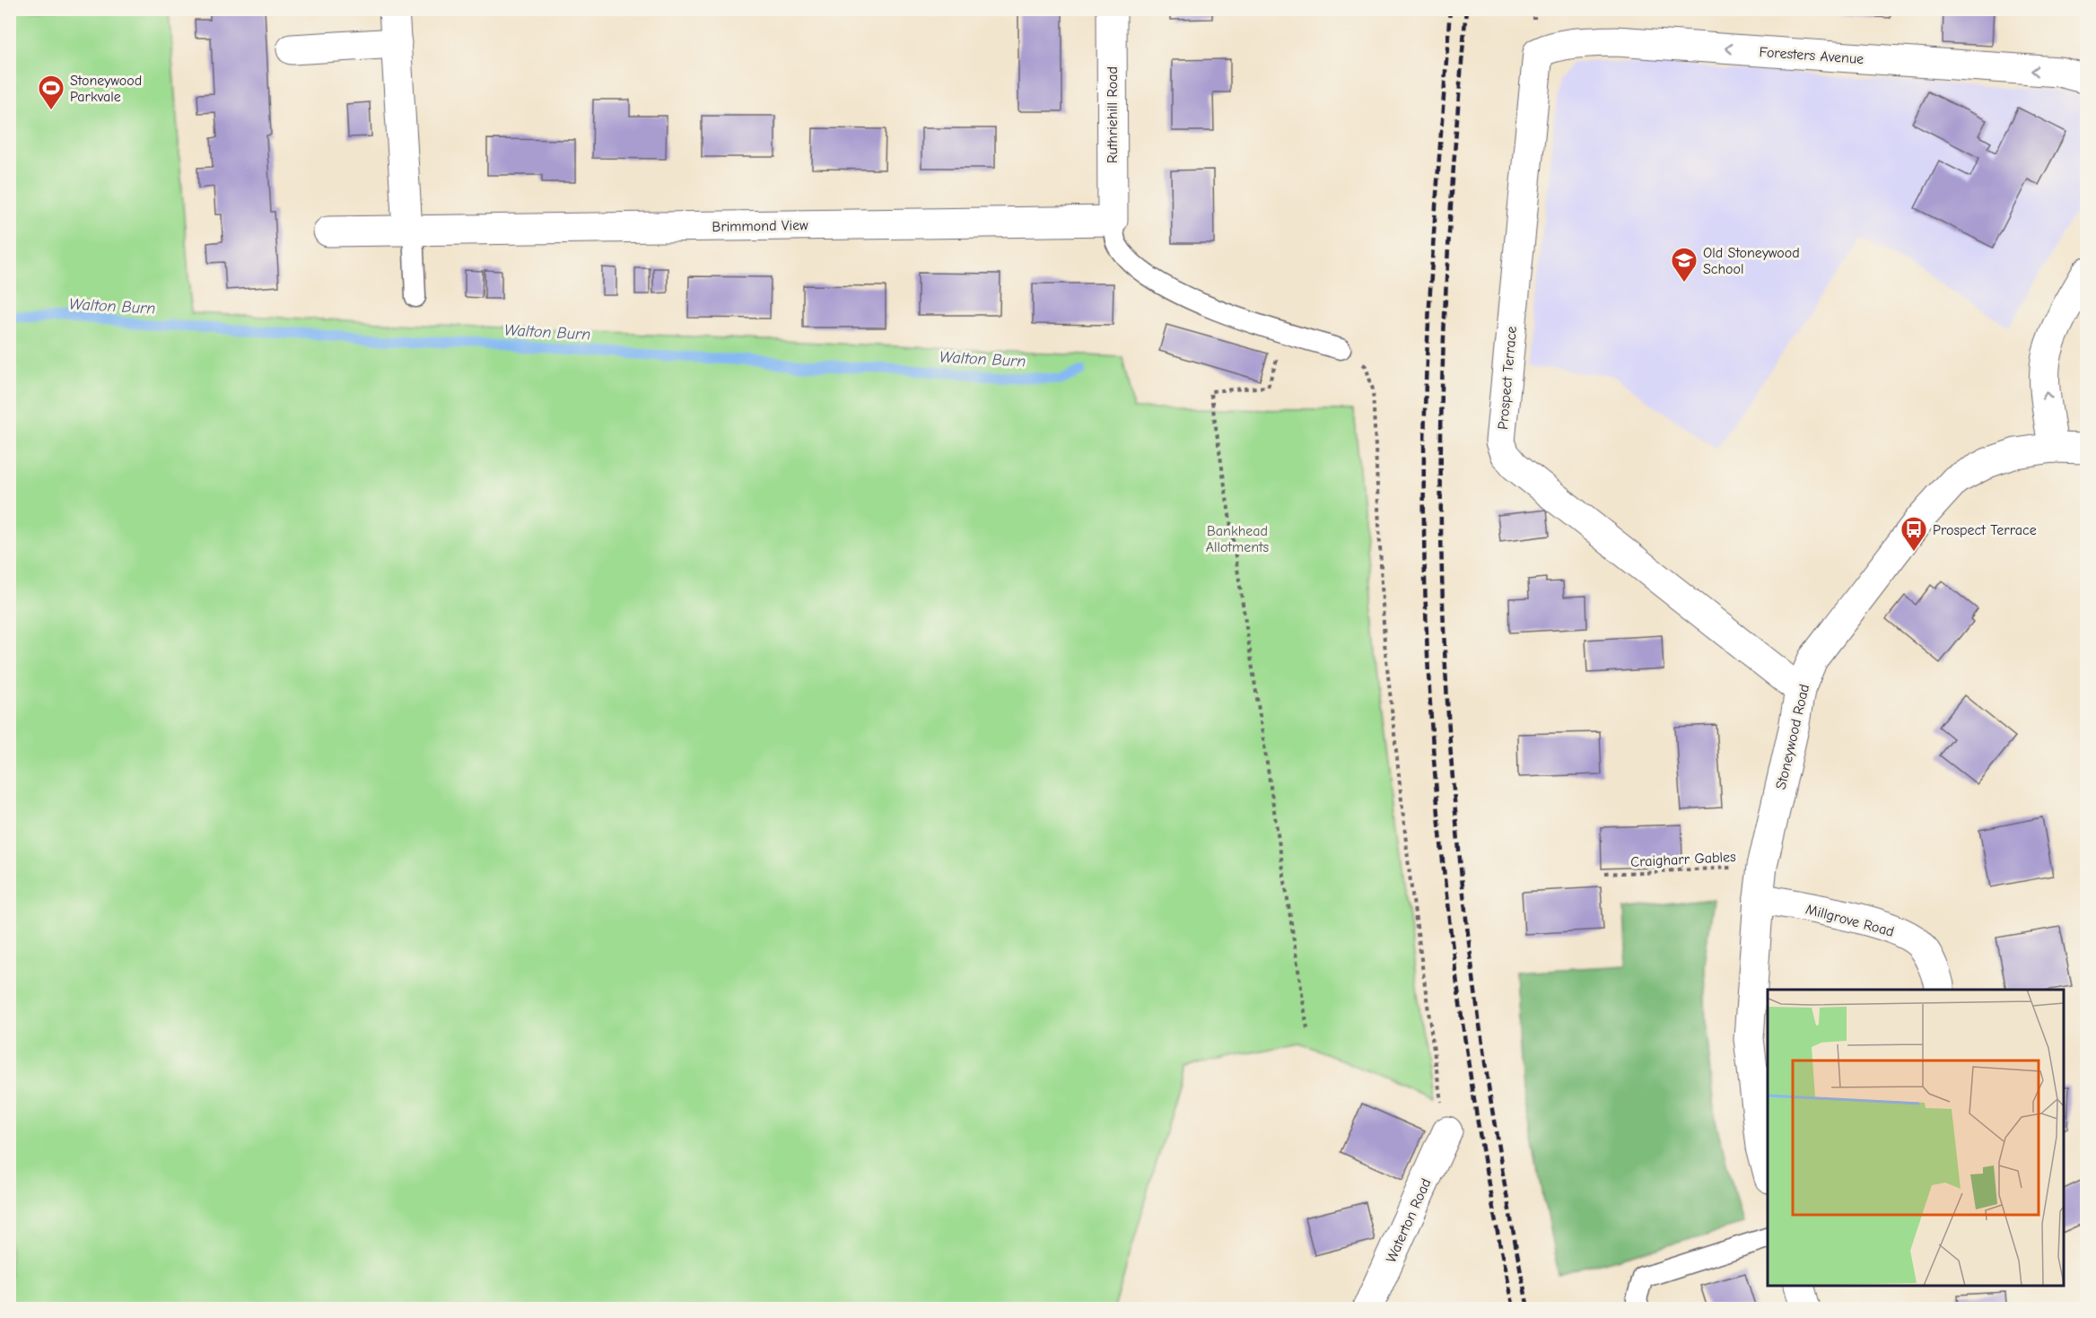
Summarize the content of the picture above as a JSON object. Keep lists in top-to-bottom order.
{
  "streets": {
    "street": [
      "Foresters Avenue",
      "Ruthriehill Road",
      "Brimmond View",
      "Prospect Terrace",
      "Stoneywood Road",
      "Millgrove Road",
      "Waterton Road"
    ],
    "path": ["Craigharr Gables"]
  },
  "crossings": [
    ["Foresters Avenue", "Prospect Terrace"],
    ["Ruthriehill Road", "Brimmond View"],
    ["Prospect Terrace", "Stoneywood Road"],
    ["Stoneywood Road", "Craigharr Gables"],
    ["Stoneywood Road", "Millgrove Road"]
  ],
  "one_way": ["Foresters Avenue"],
  "water": ["Walton Burn"],
  "parks": ["Bankhead Allotments"],
  "places": {
    "sports": ["Stoneywood Parkvale"],
    "school or university": ["Old Stoneywood School"],
    "bus stop": ["Prospect Terrace"]
  }
}
